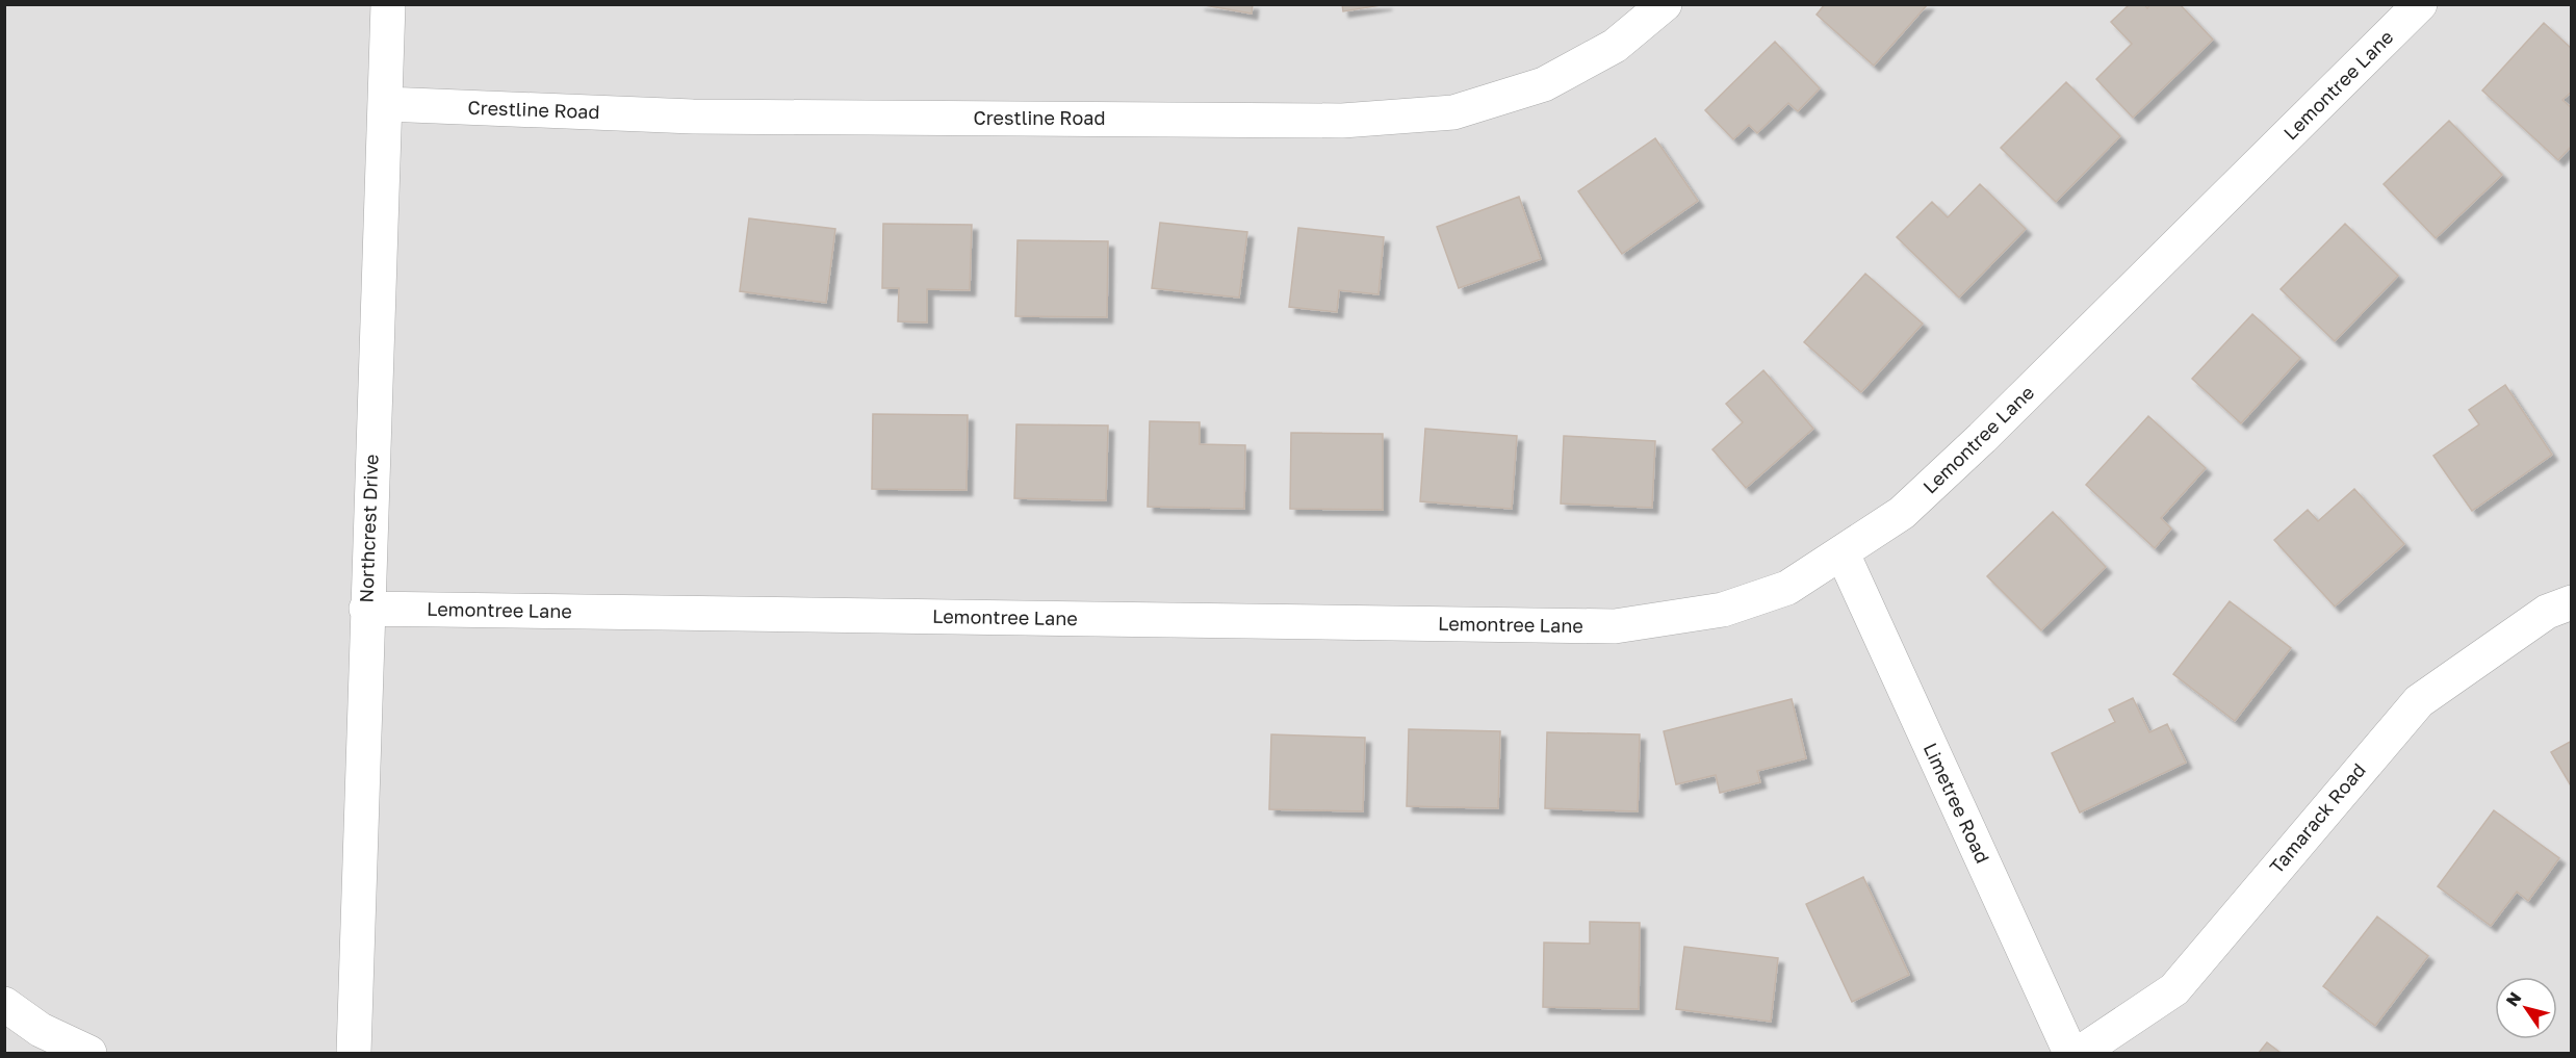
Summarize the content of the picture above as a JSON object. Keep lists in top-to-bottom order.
{
  "streets": {
    "street": [
      "Lemontree Lane",
      "Crestline Road",
      "Northcrest Drive",
      "Limetree Road",
      "Tamarack Road"
    ]
  },
  "crossings": [
    ["Lemontree Lane", "Northcrest Drive"],
    ["Lemontree Lane", "Limetree Road"],
    ["Crestline Road", "Northcrest Drive"]
  ],
  "north": "top left"
}
